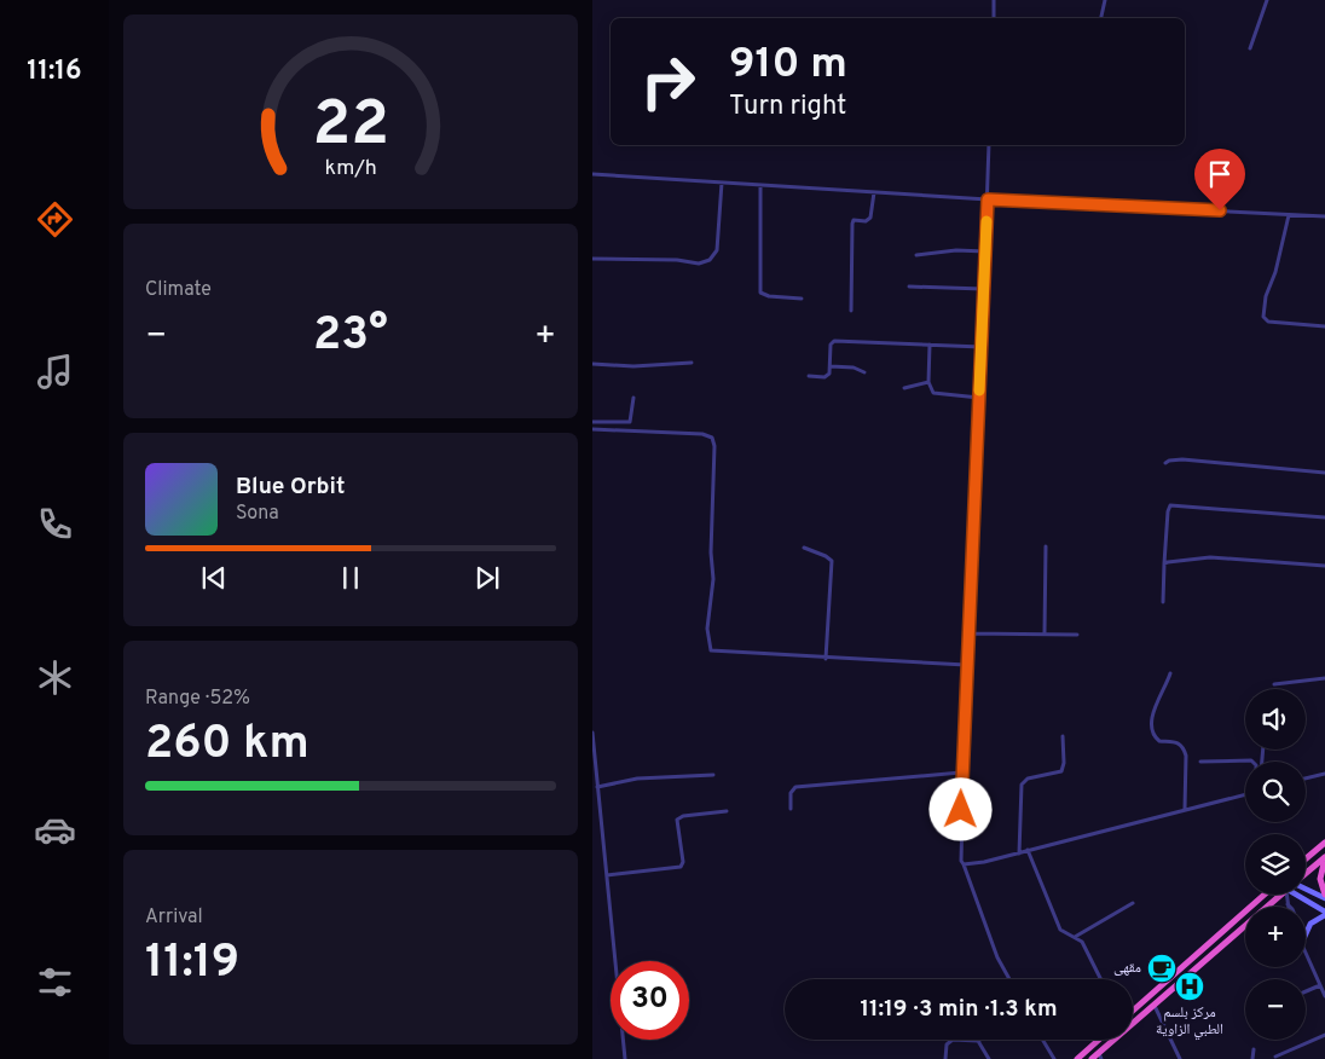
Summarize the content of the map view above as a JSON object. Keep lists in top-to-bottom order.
{
  "places": {
    "cafe": ["مقهى"],
    "hospital": ["مركز بلسم الطبي الزاوية"]
  },
  "page": {
    "tabs": "11:16",
    "turn": ["910 m", "Turn right"],
    "tile": [
      "Climate",
      ["Range · 52%", "260 km"],
      ["Arrival", "11:19"]
    ],
    "heat": ["−", "23°", "+"],
    "song": ["Blue Orbit", "Sona"],
    "map_buttons": ["+", "−"],
    "limit": "30",
    "trip": "11:19 · 3 min · 1.3 km",
    "gauge": ["22", "km/h"]
  }
}
